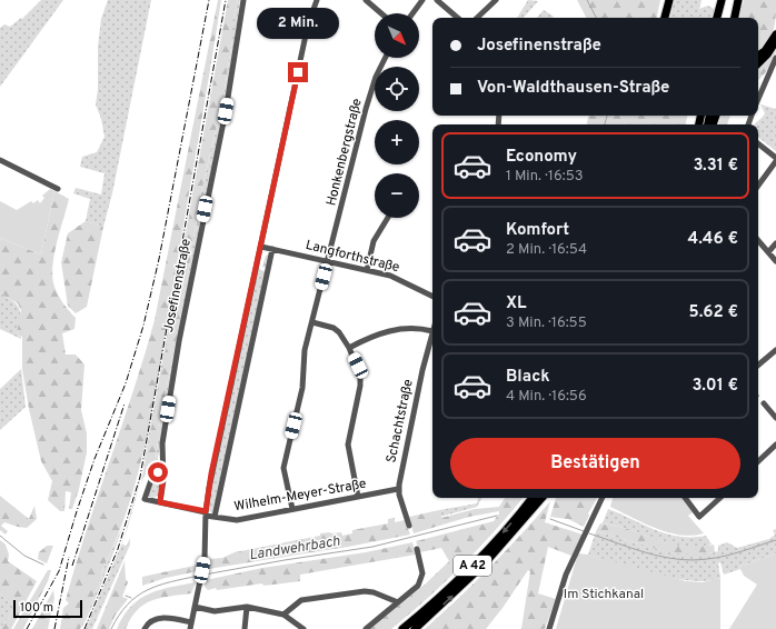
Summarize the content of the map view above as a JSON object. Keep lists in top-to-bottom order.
{
  "streets": {
    "highway": ["A 42"],
    "street": [
      "Honkenbergstraße",
      "Langforthstraße",
      "Josefinenstraße",
      "Schachtstraße",
      "Wilhelm-Meyer-Straße"
    ]
  },
  "crossings": [
    ["Honkenbergstraße", "Langforthstraße"],
    ["Honkenbergstraße", "Wilhelm-Meyer-Straße"],
    ["Schachtstraße", "Wilhelm-Meyer-Straße"]
  ],
  "water": ["Landwehrbach"],
  "parks": ["Im Stichkanal"],
  "scale_bar": "100 m",
  "north": "bottom right",
  "page": {
    "bubble": "2 Min.",
    "map_buttons": ["+", "−"],
    "banner": ["Josefinenstraße", "Von-Waldthausen-Straße"],
    "list": [
      {
        "name": "Economy",
        "note": "1 Min. · 16:53",
        "value": "3.31 €"
      },
      {
        "name": "Komfort",
        "note": "2 Min. · 16:54",
        "value": "4.46 €"
      },
      {
        "name": "XL",
        "note": "3 Min. · 16:55",
        "value": "5.62 €"
      },
      {
        "name": "Black",
        "note": "4 Min. · 16:56",
        "value": "3.01 €"
      }
    ],
    "buttons": "Bestätigen",
    "scale": "100 m"
  }
}
